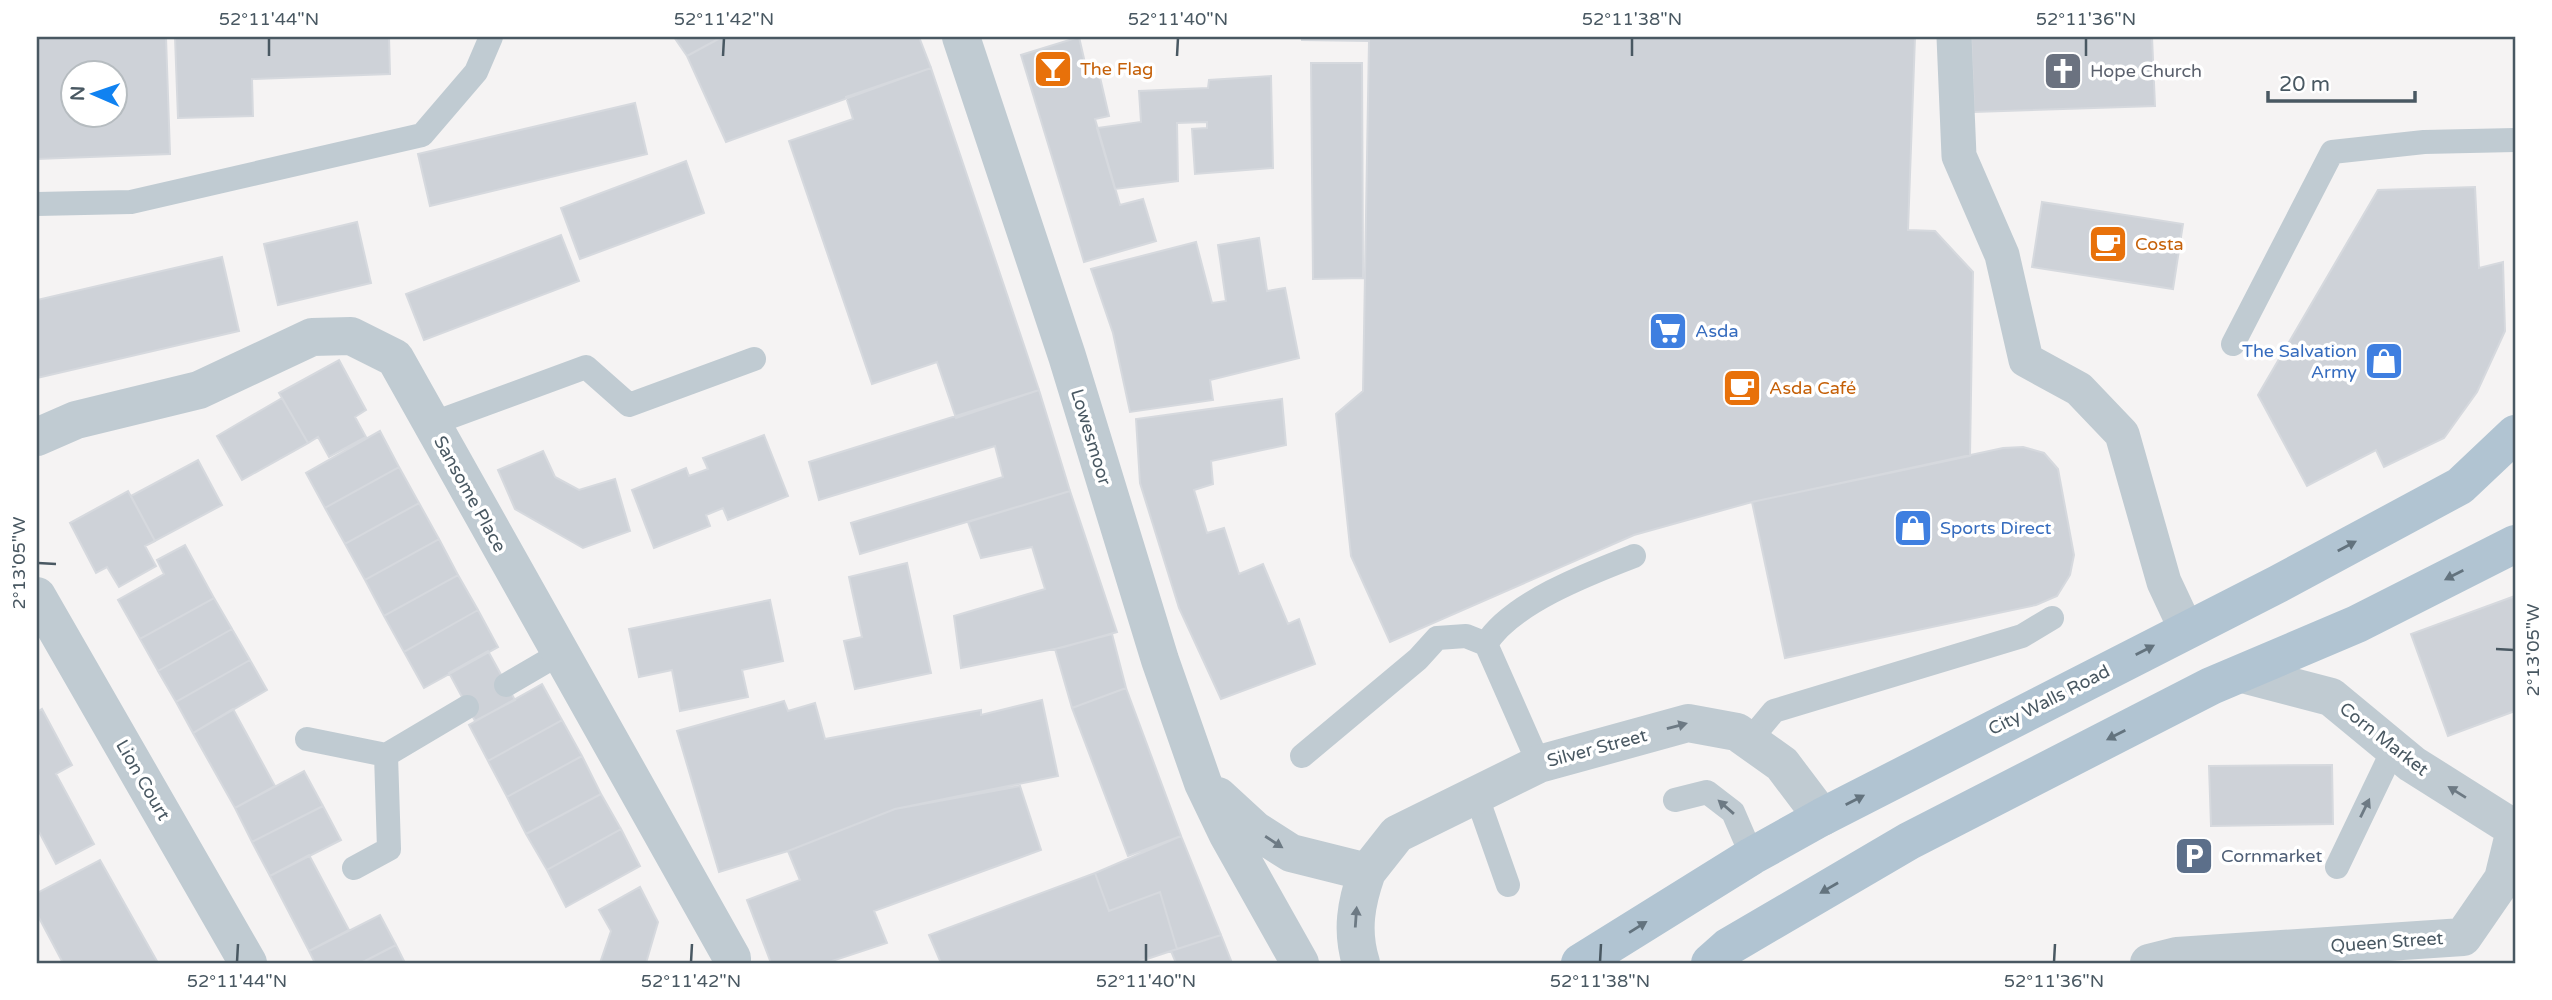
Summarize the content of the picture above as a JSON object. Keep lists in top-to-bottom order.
{
  "streets": {
    "main road": ["City Walls Road"],
    "street": [
      "Lowesmoor",
      "Sansome Place",
      "Corn Market",
      "Silver Street",
      "Lion Court",
      "Queen Street"
    ]
  },
  "crossings": [
    ["City Walls Road", "Silver Street"],
    ["Corn Market", "Queen Street"]
  ],
  "one_way": ["Corn Market"],
  "places": {
    "bar": ["The Flag"],
    "church": ["Hope Church"],
    "cafe": ["Costa", "Asda Café"],
    "supermarket": ["Asda"],
    "shop": ["The Salvation Army", "Sports Direct"],
    "parking": ["Cornmarket"]
  },
  "scale_bar": "20 m",
  "north": "left",
  "coordinates": [
    "52°11'44\"N",
    "52°11'42\"N",
    "52°11'40\"N",
    "52°11'38\"N",
    "52°11'36\"N",
    "2°13'05\"W"
  ]
}
